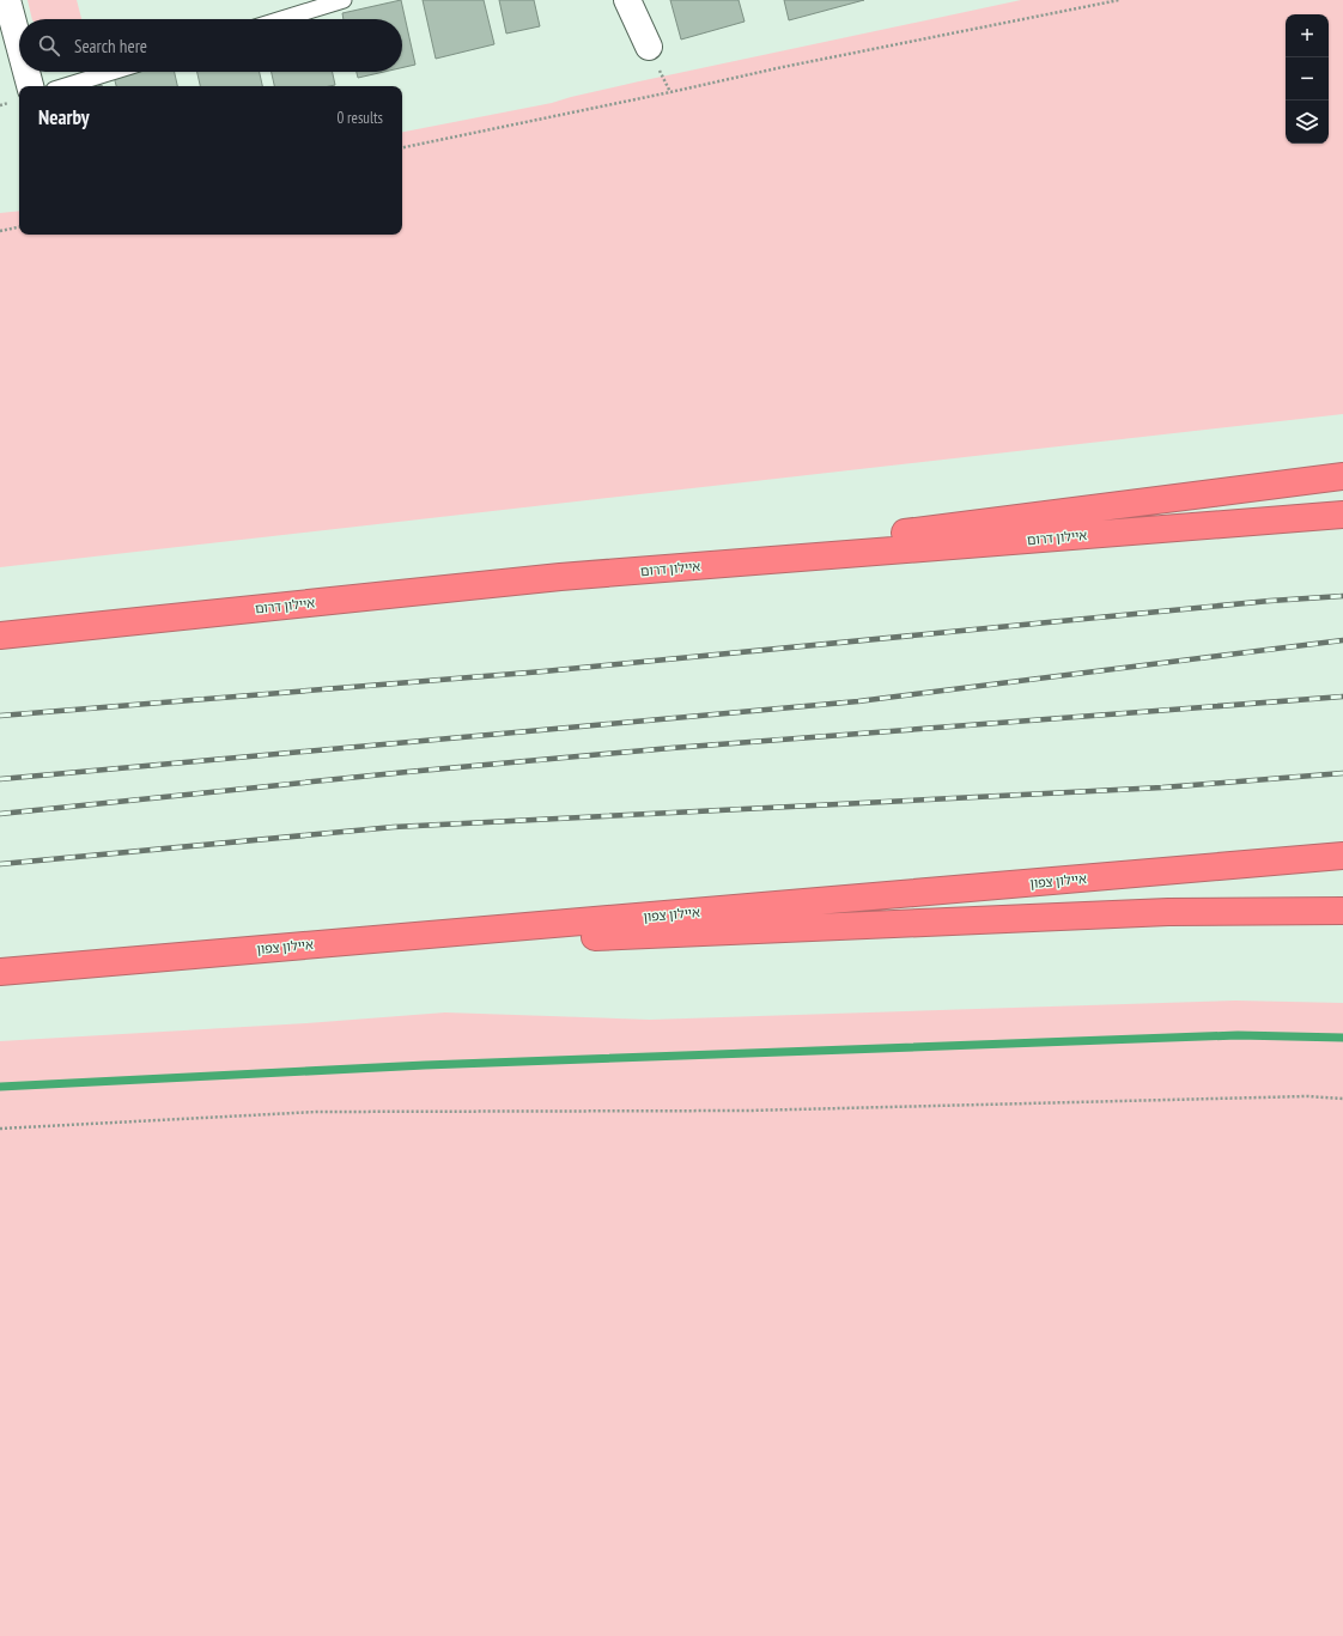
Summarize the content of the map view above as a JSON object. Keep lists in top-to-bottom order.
{
  "streets": {
    "highway": ["איילון דרום", "איילון צפון"]
  },
  "page": {
    "map_buttons": ["+", "−"],
    "search": "Search here",
    "heading": ["Nearby", "0 results"]
  }
}
